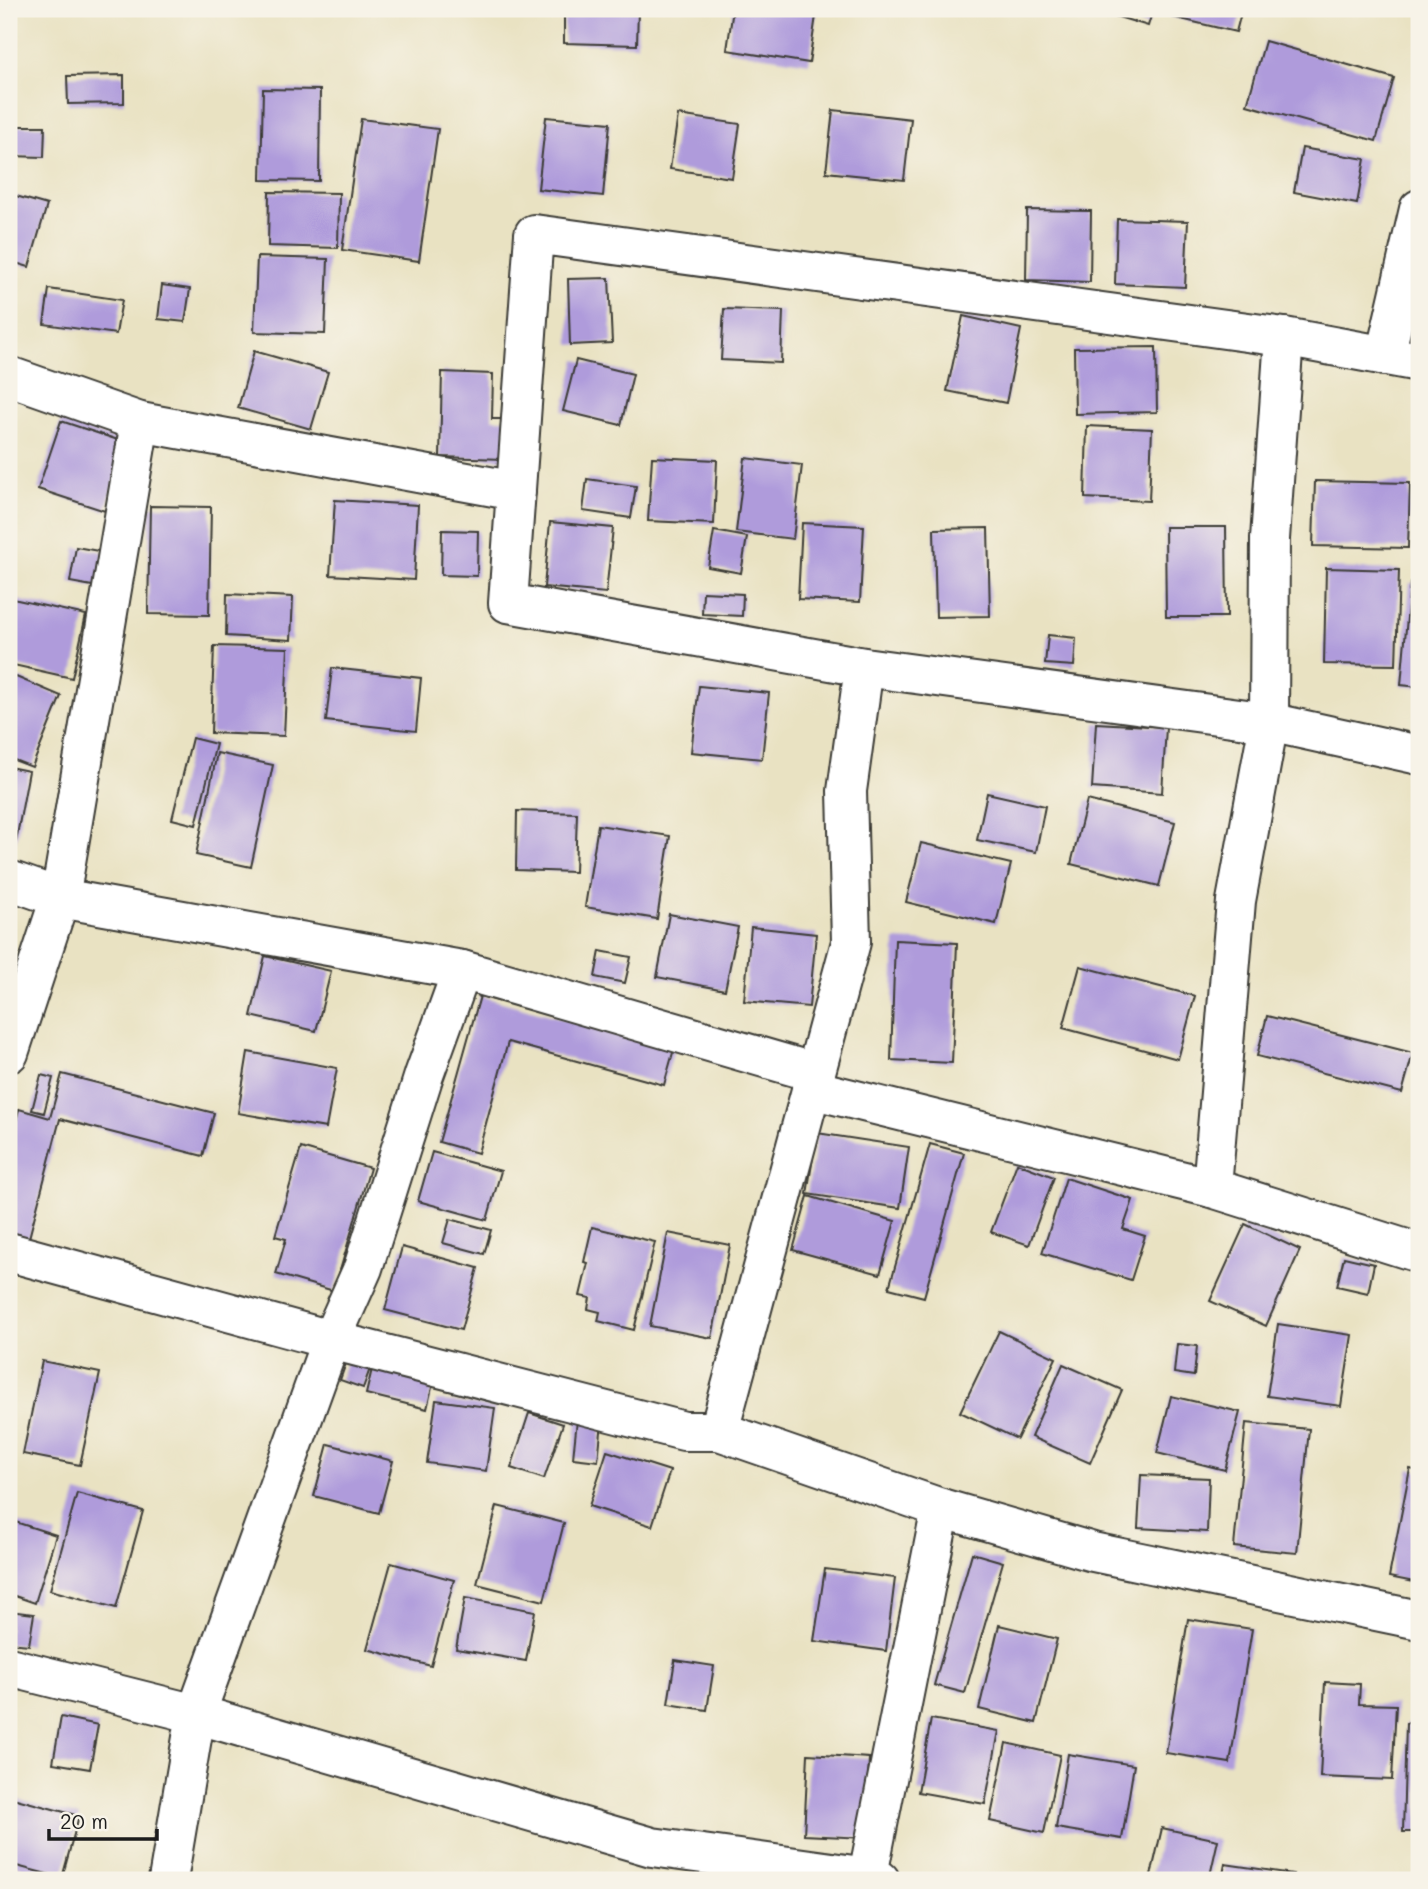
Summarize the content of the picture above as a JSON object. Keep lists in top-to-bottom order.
{
  "scale_bar": "20 m"
}
